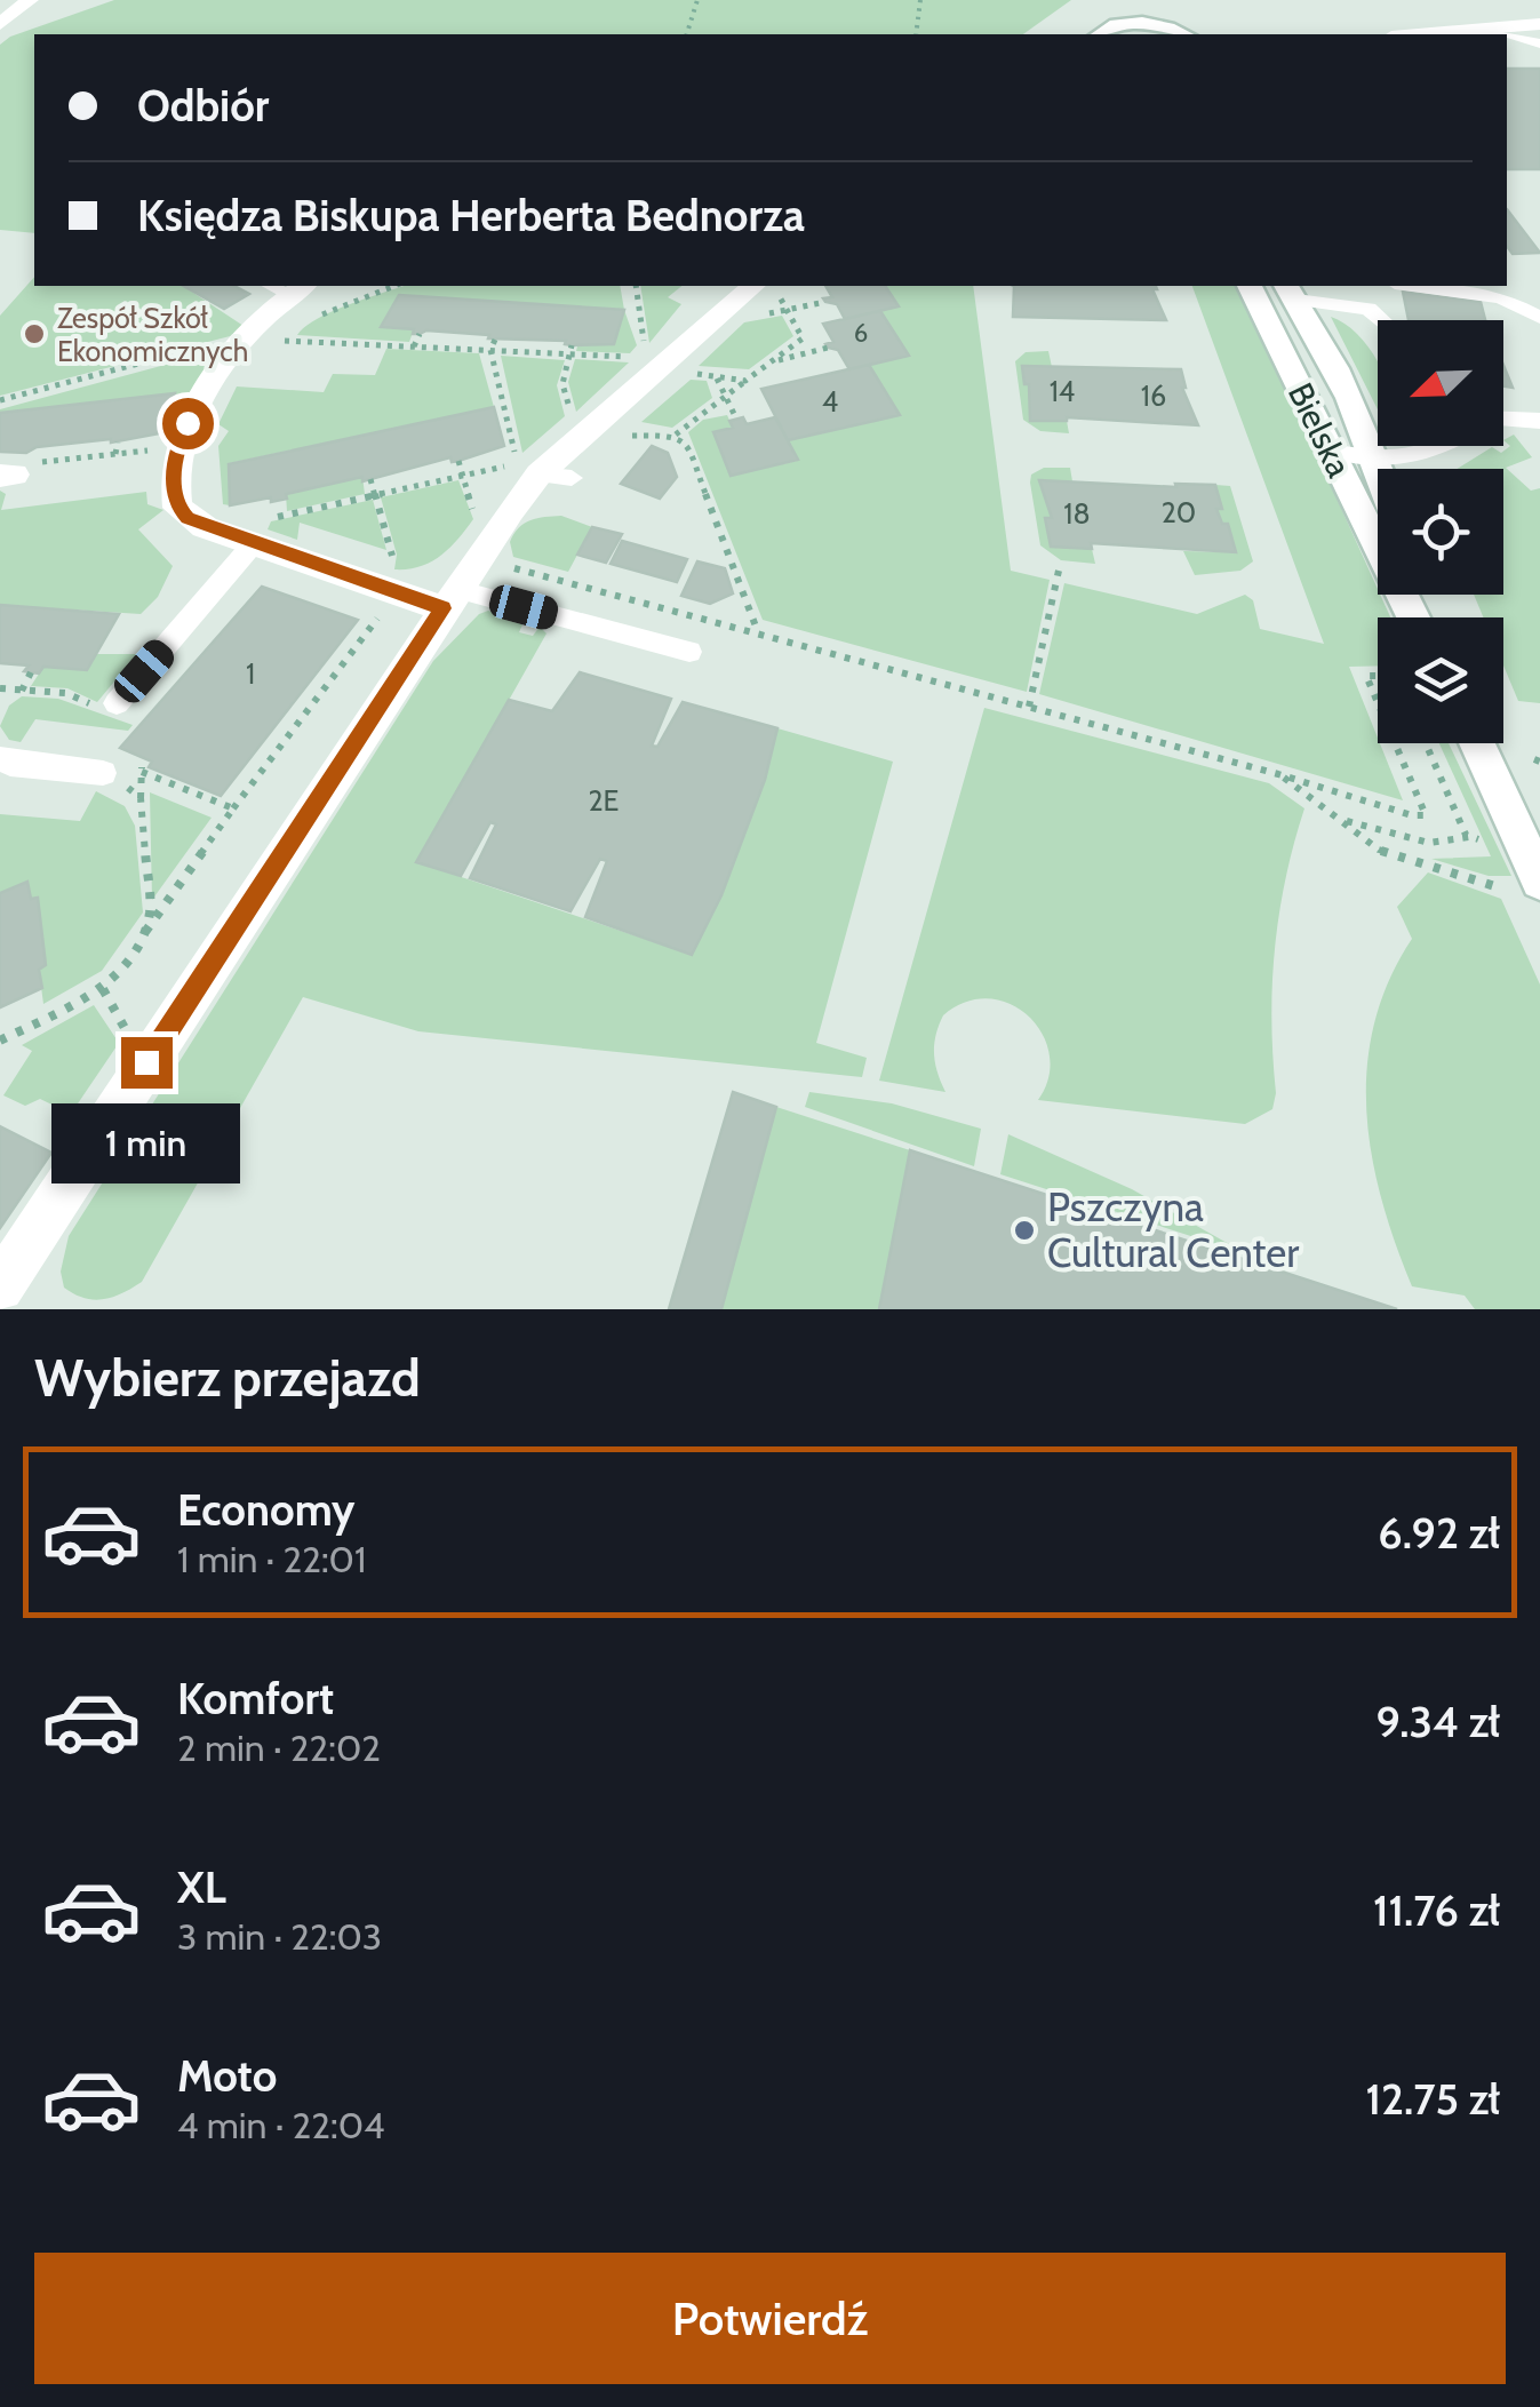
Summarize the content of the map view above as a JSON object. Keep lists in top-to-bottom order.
{
  "streets": {
    "street": ["Bielska"]
  },
  "places": ["Zespół Szkół Ekonomicznych", "Pszczyna Cultural Center"],
  "house_numbers": [
    "6",
    "14",
    "16",
    "4",
    "20",
    "18",
    "1",
    "2E"
  ],
  "north": "bottom left",
  "page": {
    "banner": ["Odbiór", "Księdza Biskupa Herberta Bednorza"],
    "bubble": "1 min",
    "heading": "Wybierz przejazd",
    "list": [
      {
        "name": "Economy",
        "note": "1 min · 22:01",
        "value": "6.92 zł"
      },
      {
        "name": "Komfort",
        "note": "2 min · 22:02",
        "value": "9.34 zł"
      },
      {
        "name": "XL",
        "note": "3 min · 22:03",
        "value": "11.76 zł"
      },
      {
        "name": "Moto",
        "note": "4 min · 22:04",
        "value": "12.75 zł"
      }
    ],
    "buttons": "Potwierdź"
  }
}
